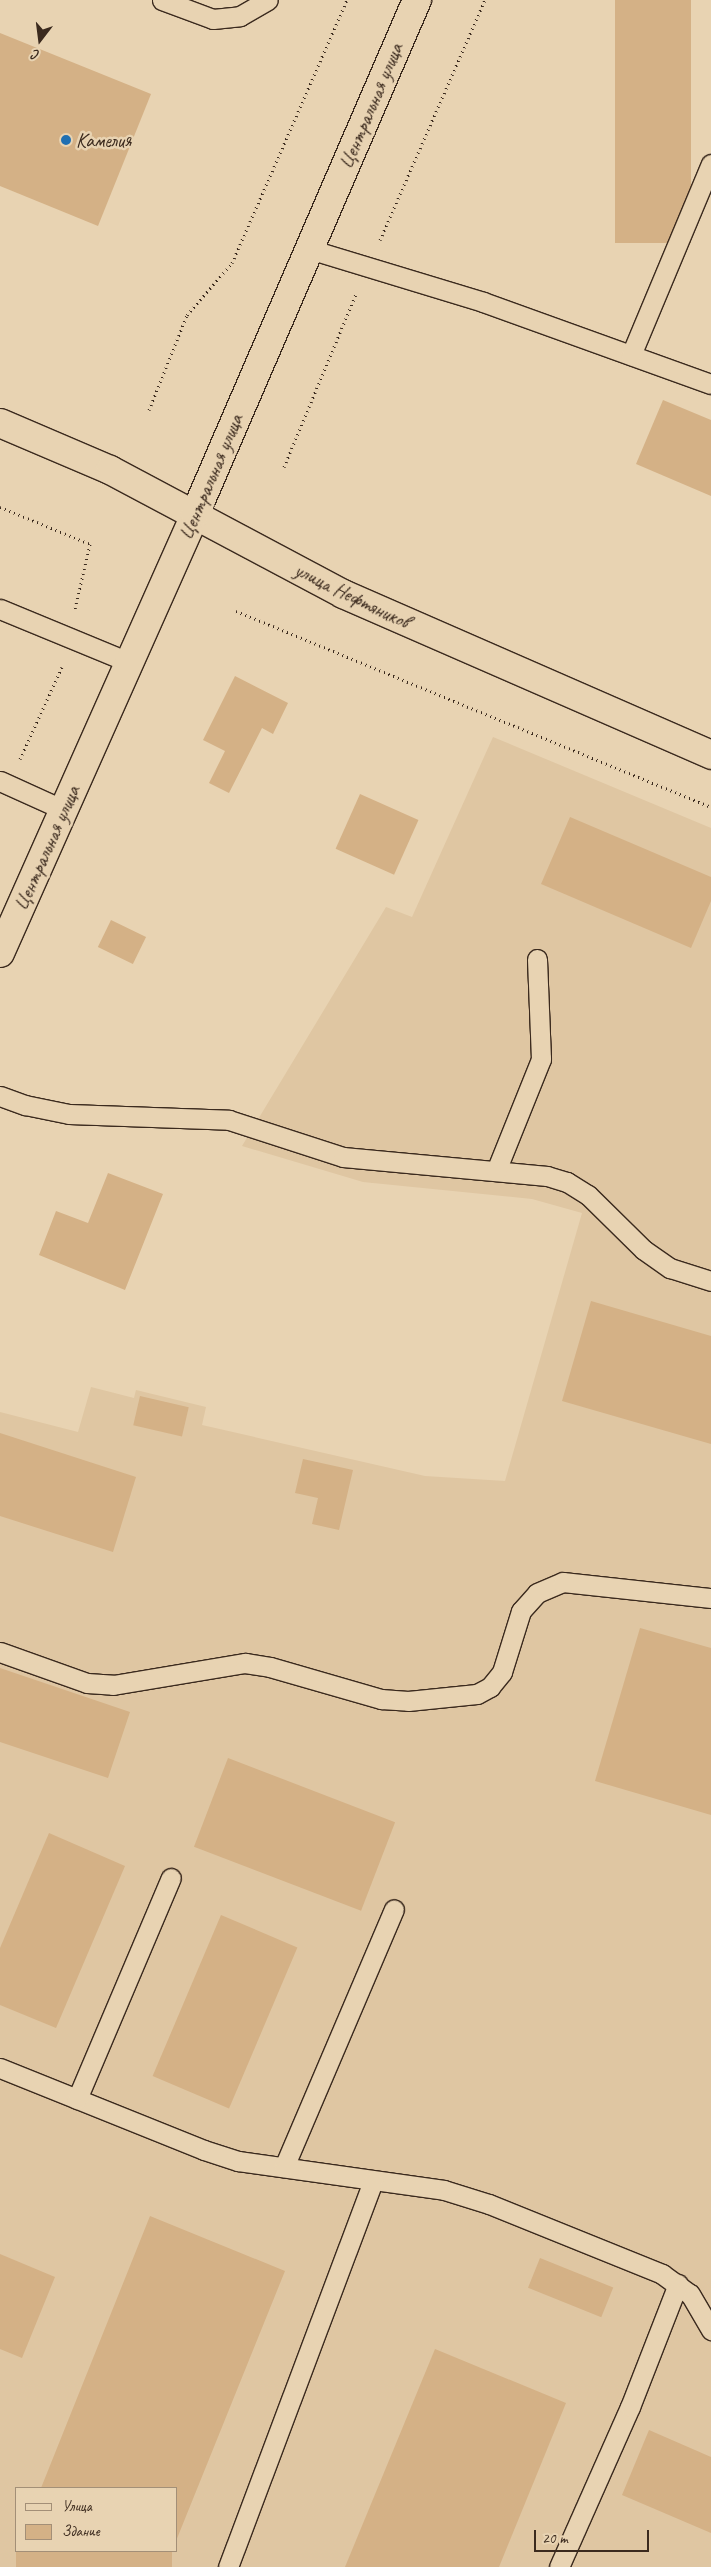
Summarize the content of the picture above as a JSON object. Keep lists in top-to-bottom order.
{
  "streets": {
    "street": ["Центральная улица", "улица Нефтяников"]
  },
  "crossings": [
    ["Центральная улица", "улица Нефтяников"]
  ],
  "places": ["Камелия"],
  "legend": ["Улица", "Здание"],
  "scale_bar": "20 m",
  "north": "bottom"
}
